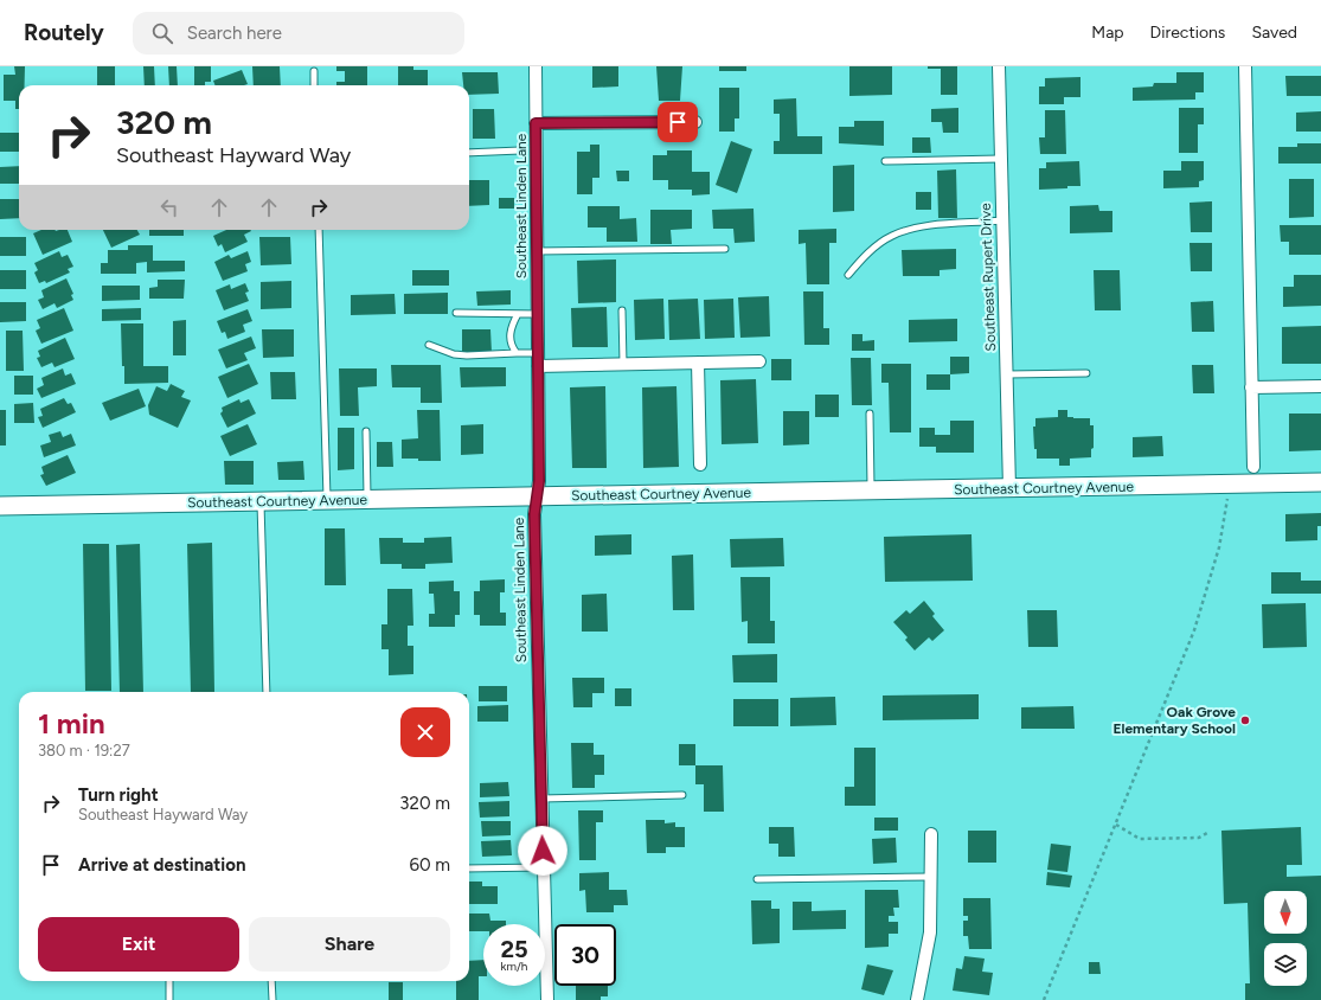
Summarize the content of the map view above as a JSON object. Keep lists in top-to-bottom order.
{
  "streets": {
    "street": ["Southeast Linden Lane", "Southeast Rupert Drive", "Southeast Courtney Avenue"]
  },
  "crossings": [
    ["Southeast Linden Lane", "Southeast Courtney Avenue"],
    ["Southeast Rupert Drive", "Southeast Courtney Avenue"]
  ],
  "places": ["Oak Grove Elementary School"],
  "north": "bottom",
  "page": {
    "header": "Routely",
    "search": "Search here",
    "nav": ["Map", "Directions", "Saved"],
    "turn": ["320 m", "Southeast Hayward Way"],
    "heading": ["1 min", "380 m · 19:27"],
    "list": [
      {
        "name": "Turn right",
        "note": "Southeast Hayward Way",
        "value": "320 m"
      },
      {
        "name": "Arrive at destination",
        "value": "60 m"
      }
    ],
    "buttons": ["Exit", "Share"],
    "speed": "25 km/h",
    "limit": "30"
  }
}
